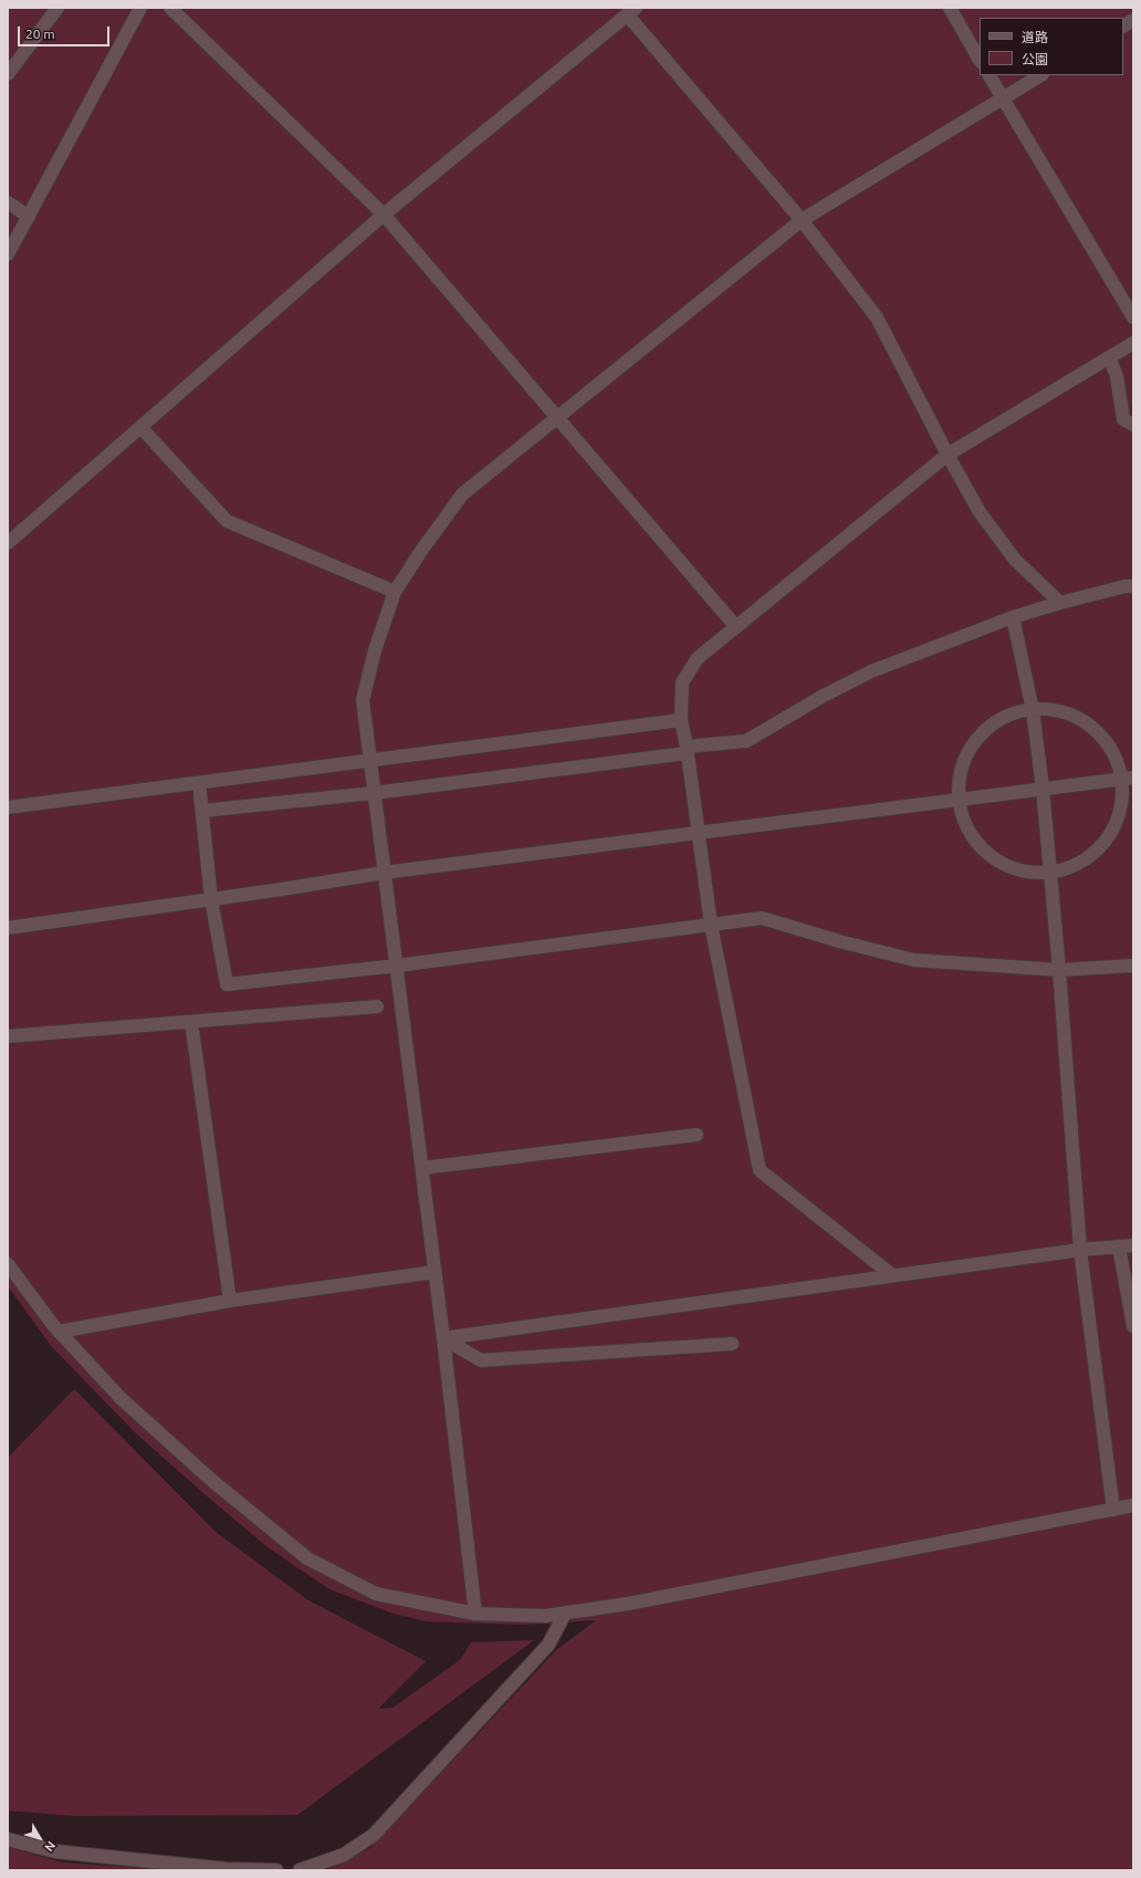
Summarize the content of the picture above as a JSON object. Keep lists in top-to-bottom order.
{
  "legend": ["道路", "公園"],
  "scale_bar": "20 m",
  "north": "bottom right"
}
